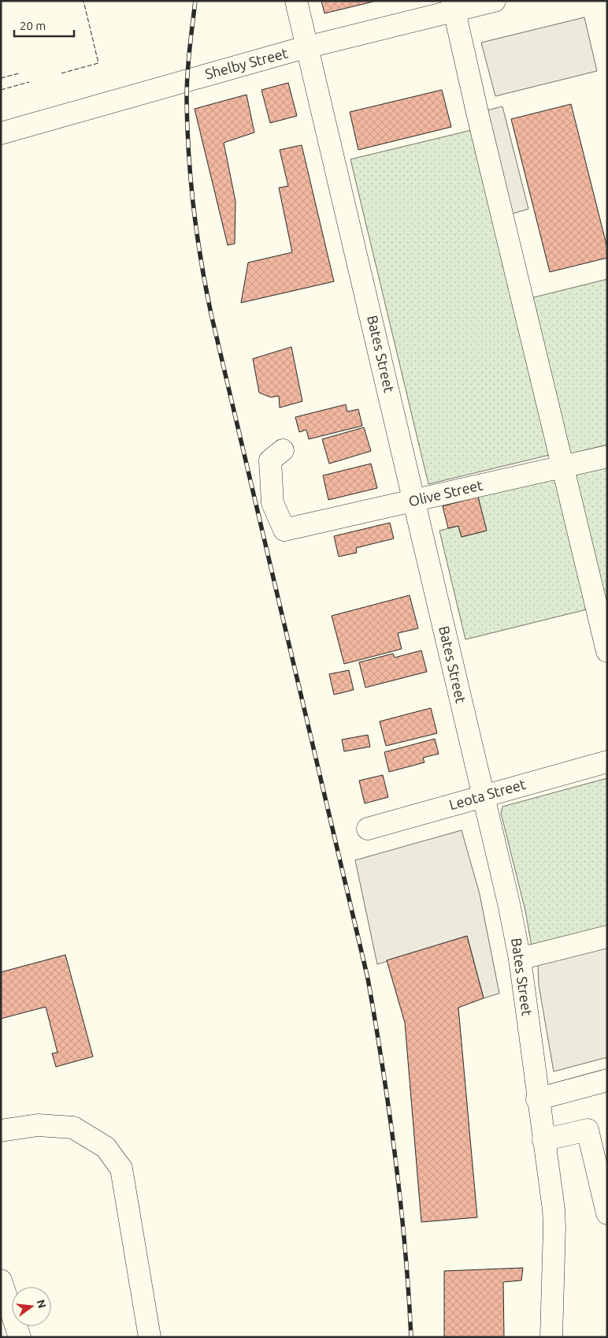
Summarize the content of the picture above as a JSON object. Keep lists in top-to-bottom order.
{
  "streets": {
    "street": [
      "Shelby Street",
      "Bates Street",
      "Olive Street",
      "Leota Street"
    ]
  },
  "crossings": [
    ["Shelby Street", "Bates Street"],
    ["Bates Street", "Olive Street"],
    ["Bates Street", "Leota Street"]
  ],
  "scale_bar": "20 m",
  "north": "right"
}
